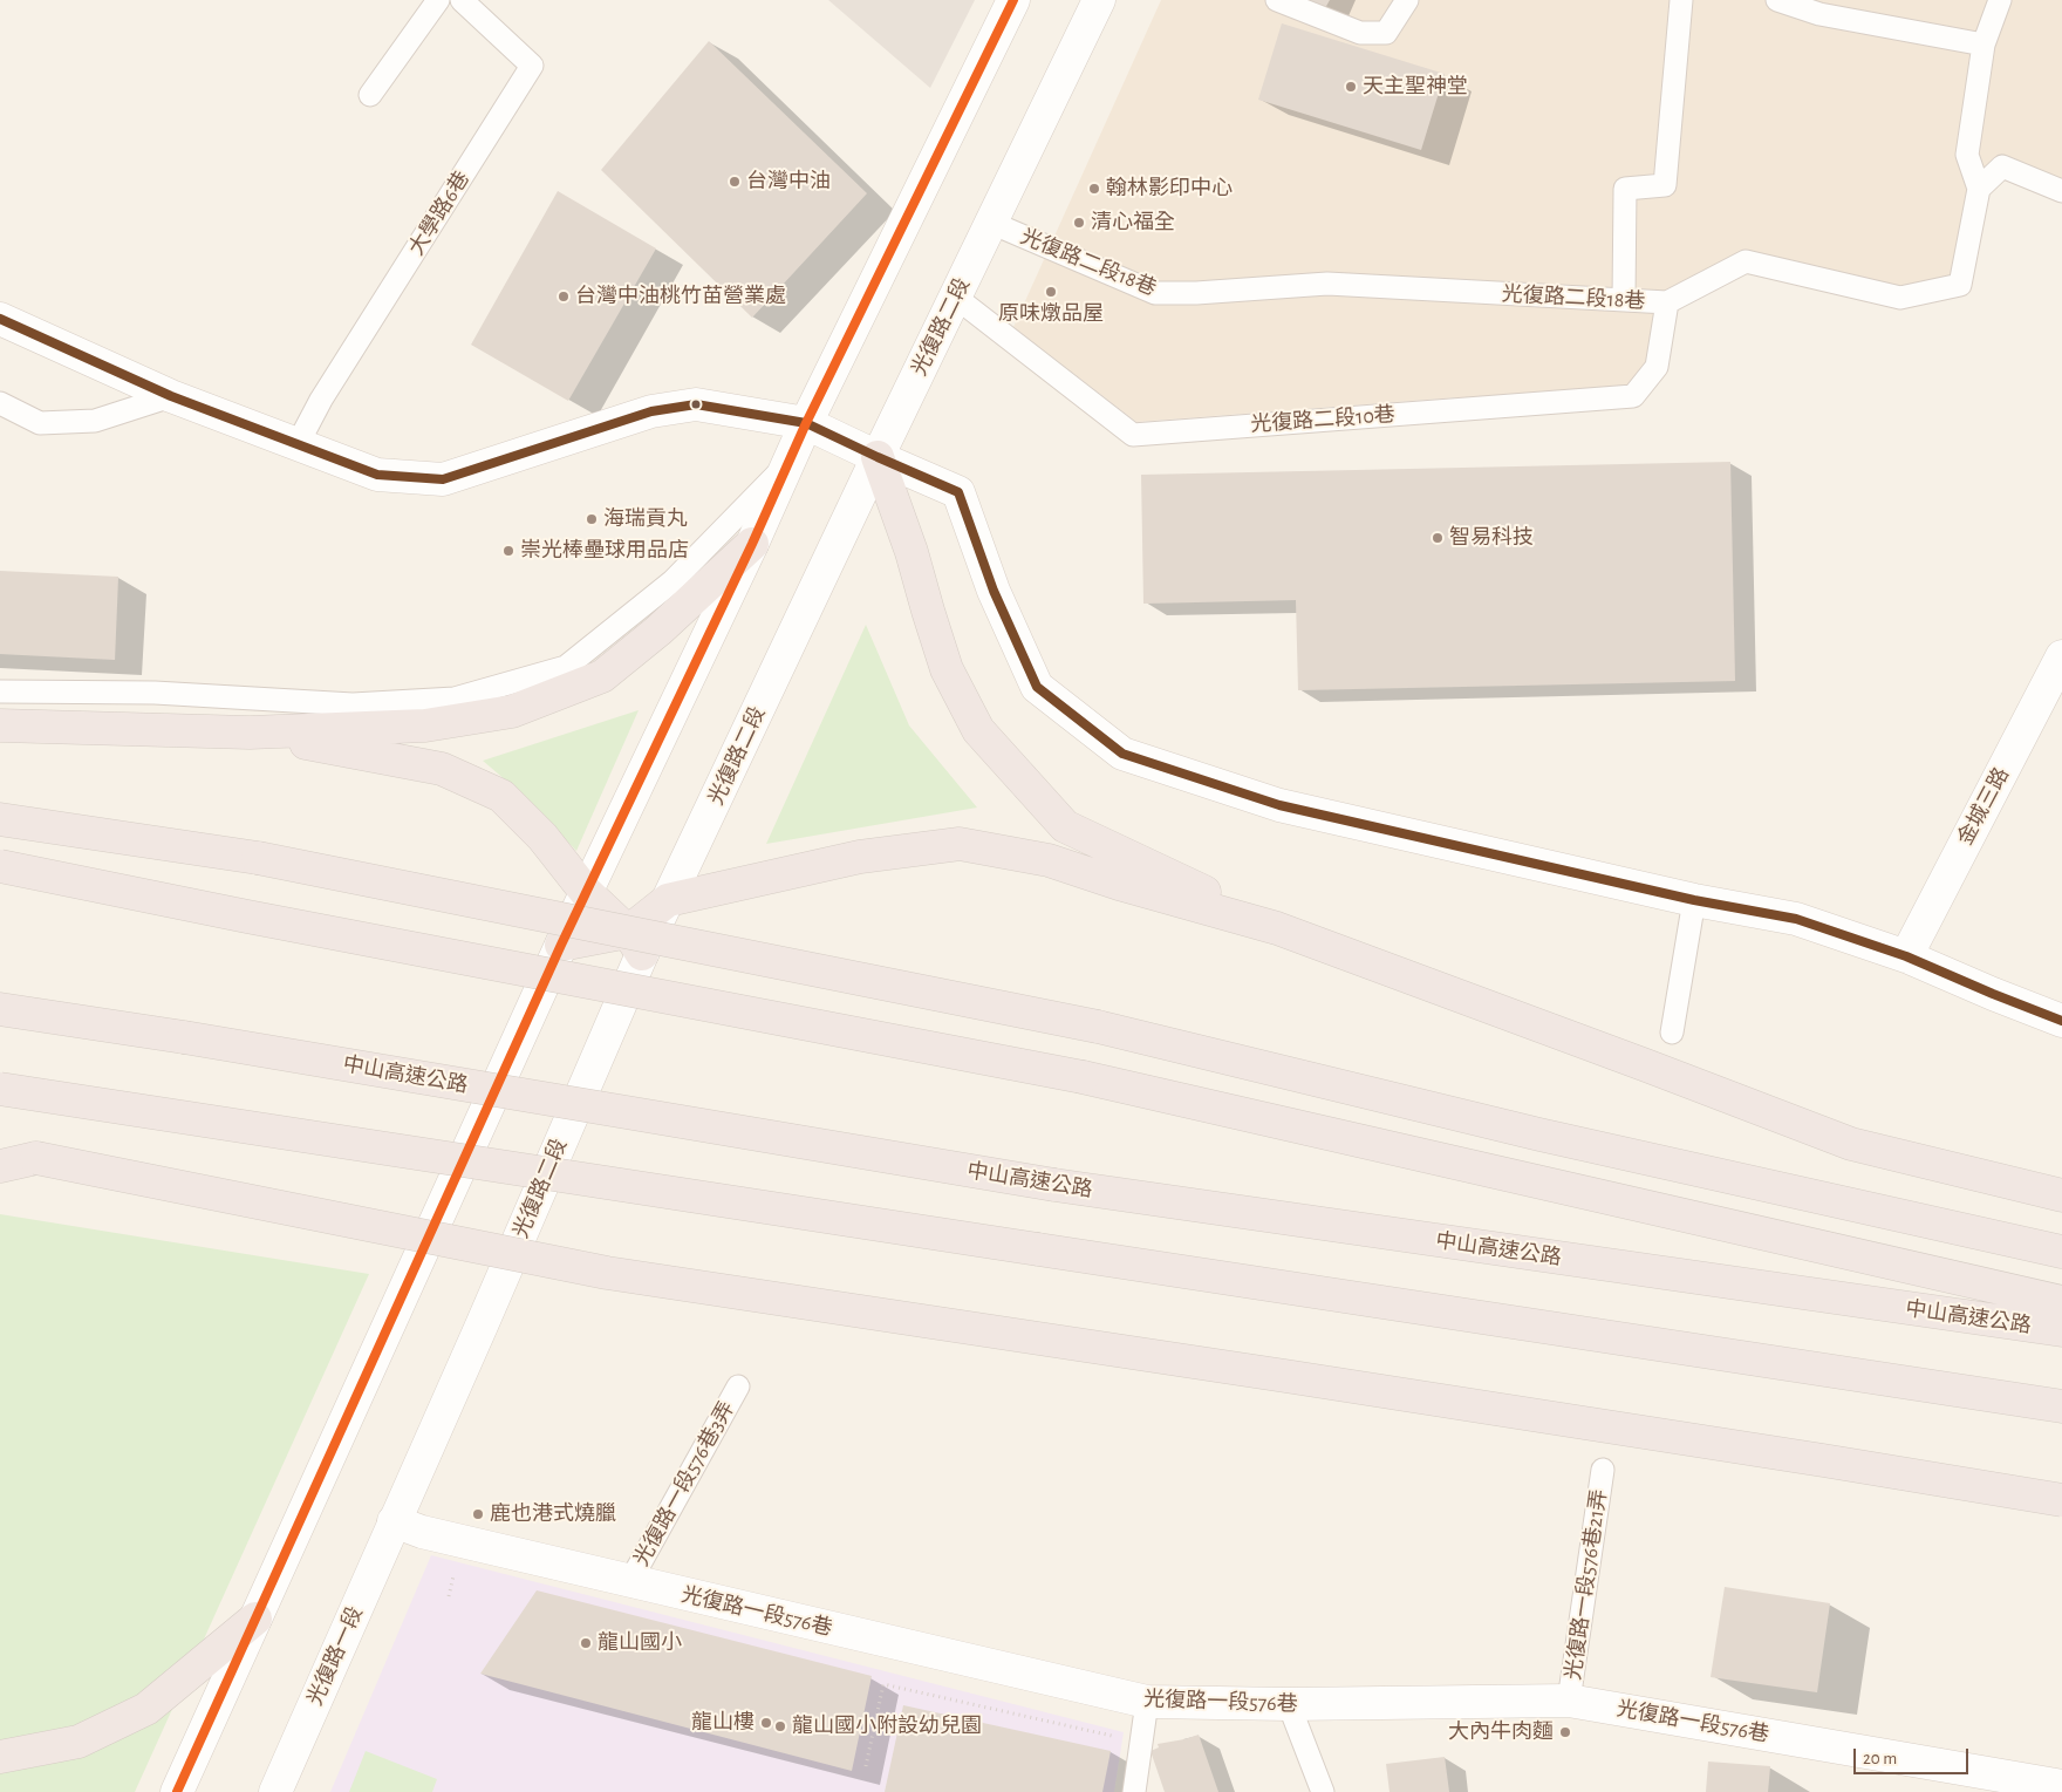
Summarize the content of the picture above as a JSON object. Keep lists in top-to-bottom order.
{
  "streets": {
    "highway": ["中山高速公路"],
    "street": [
      "光復路二段",
      "金城三路",
      "光復路一段576巷",
      "光復路一段"
    ],
    "lane": [
      "大學路6巷",
      "光復路二段18巷",
      "光復路二段10巷",
      "光復路一段576巷3弄",
      "光復路一段576巷21弄"
    ]
  },
  "crossings": [
    ["光復路二段18巷", "光復路二段"],
    ["光復路二段18巷", "光復路二段10巷"],
    ["光復路二段", "光復路二段10巷"],
    ["光復路二段", "光復路一段576巷"],
    ["光復路二段", "光復路一段"],
    ["光復路一段576巷3弄", "光復路一段576巷"],
    ["光復路一段576巷21弄", "光復路一段576巷"],
    ["光復路一段576巷", "光復路一段"]
  ],
  "places": [
    "天主聖神堂",
    "台灣中油",
    "翰林影印中心",
    "清心福全",
    "原味燉品屋",
    "台灣中油桃竹苗營業處",
    "海瑞貢丸",
    "智易科技",
    "崇光棒壘球用品店",
    "鹿也港式燒臘",
    "龍山國小",
    "龍山樓",
    "龍山國小附設幼兒園",
    "大內牛肉麵"
  ],
  "scale_bar": "20 m"
}
